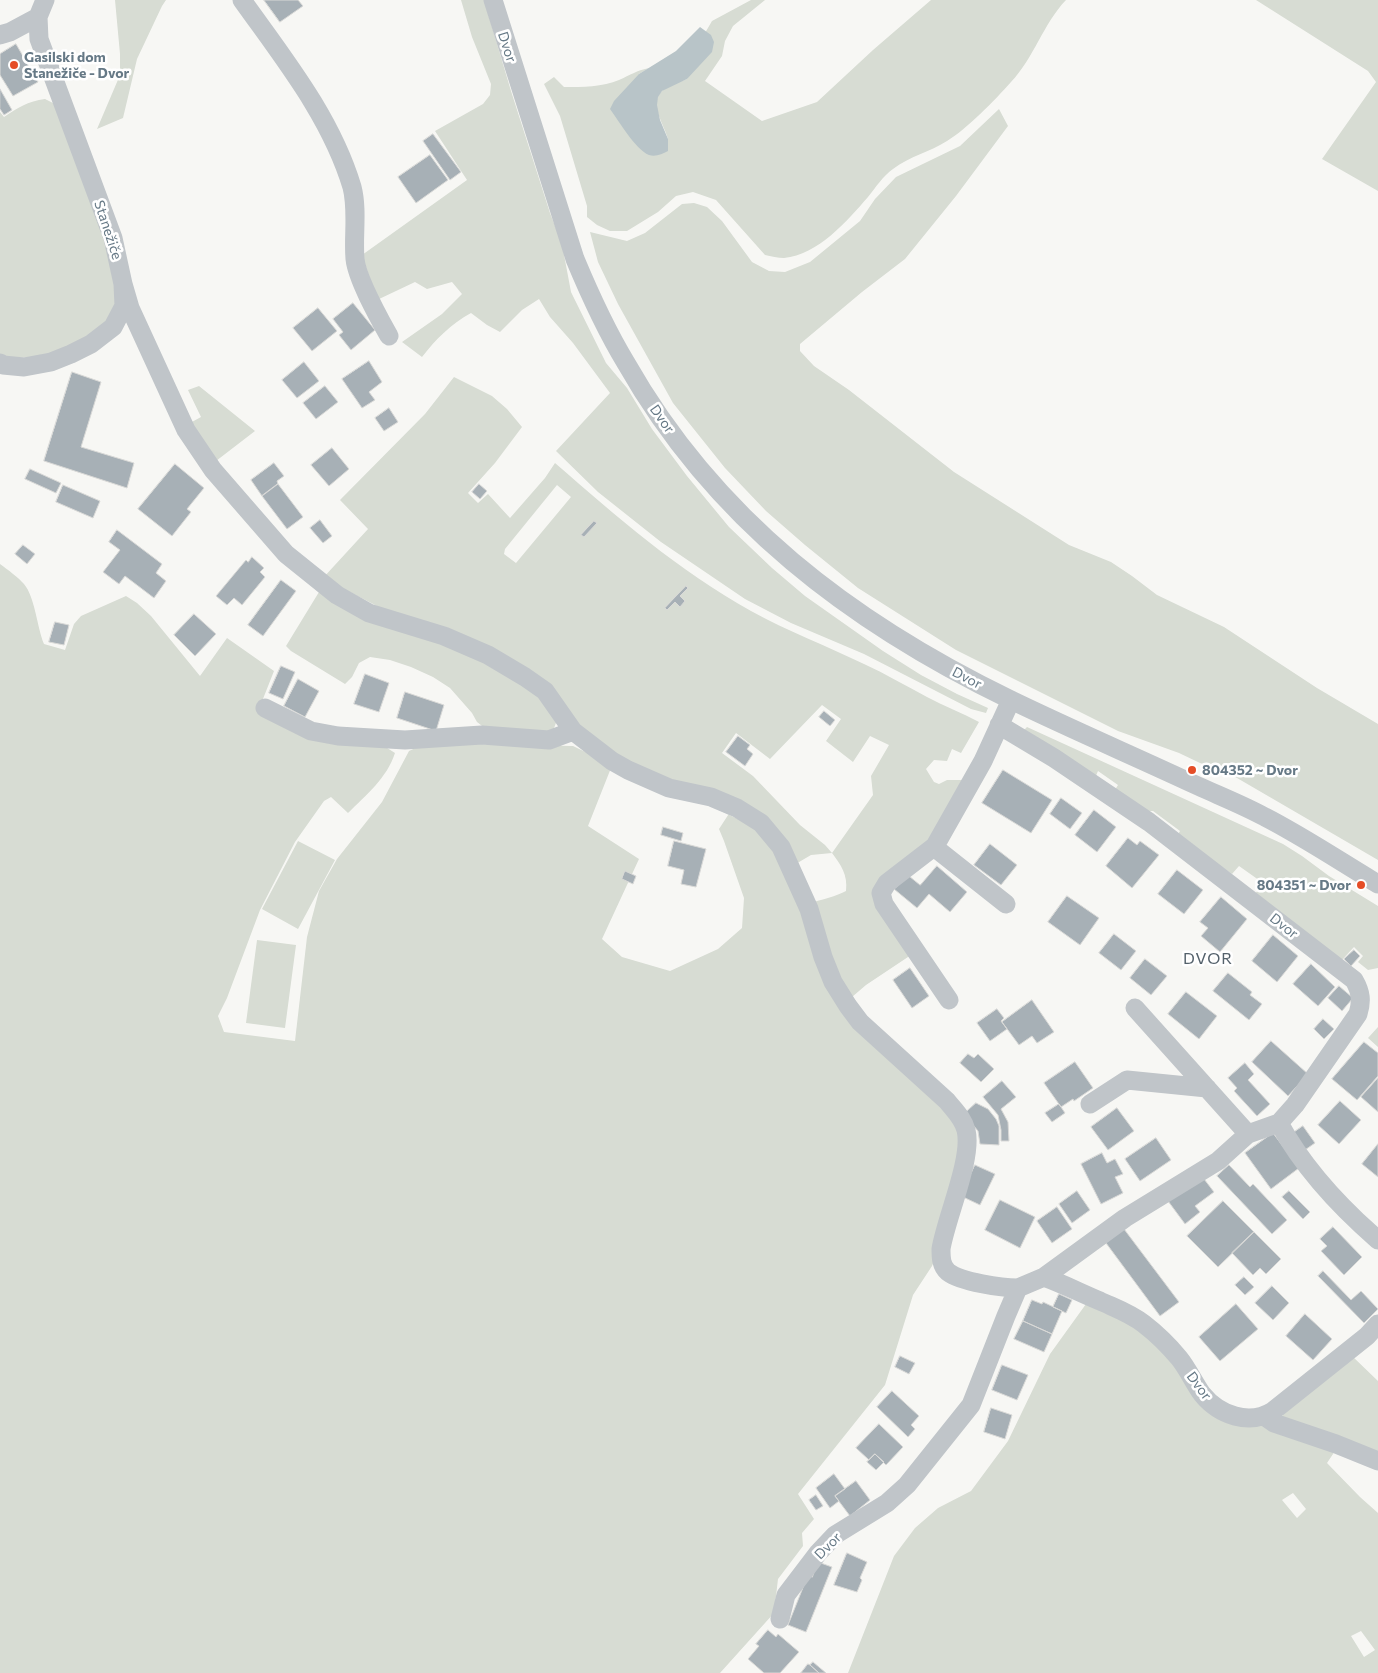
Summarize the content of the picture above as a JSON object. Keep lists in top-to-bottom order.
{
  "streets": {
    "street": ["Dvor", "Stanežiče"]
  },
  "crossings": [
    ["Dvor", "Stanežiče"]
  ],
  "districts": ["DVOR"],
  "places": ["Gasilski dom Stanežiče - Dvor", "804352 ~ Dvor", "804351 ~ Dvor"]
}
